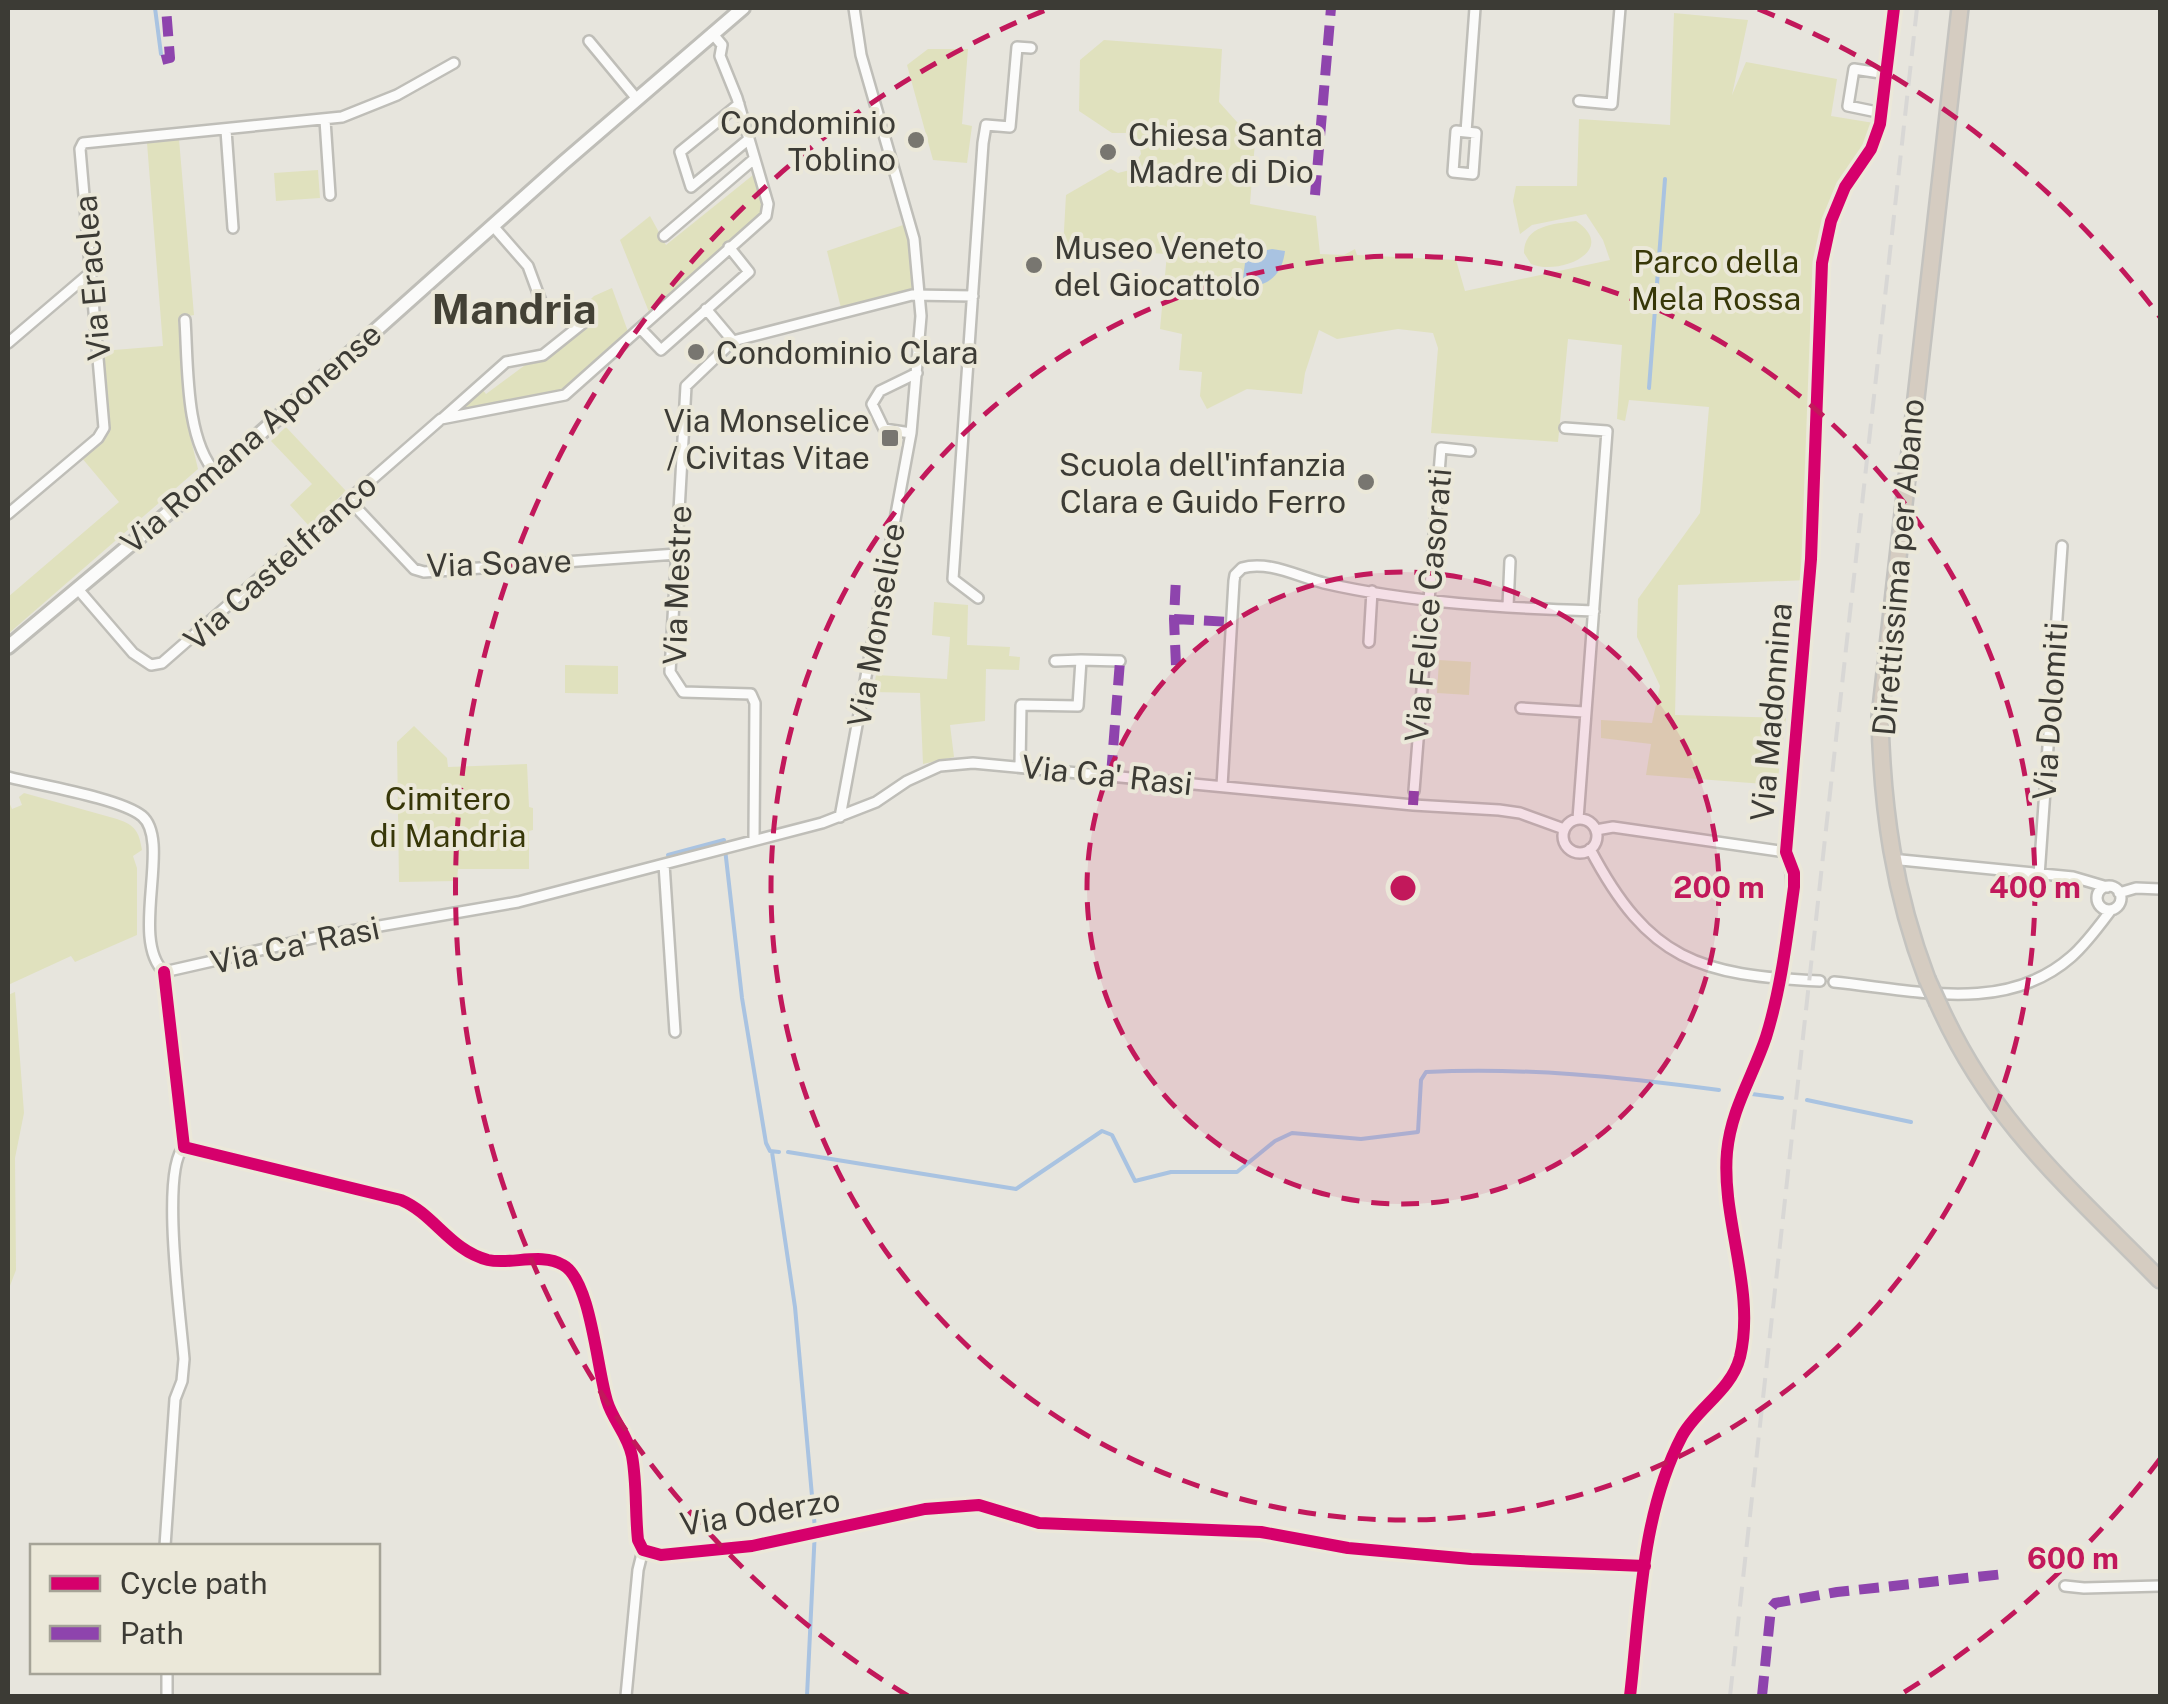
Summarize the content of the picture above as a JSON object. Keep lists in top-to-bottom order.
{
  "streets": {
    "highway": ["Direttissima per Abano"],
    "street": [
      "Via Eraclea",
      "Via Romana Aponense",
      "Via Castelfranco",
      "Via Soave",
      "Via Mestre",
      "Via Felice Casorati",
      "Via Monselice",
      "Via Dolomiti",
      "Via Madonnina",
      "Via Ca' Rasi",
      "Via Oderzo"
    ]
  },
  "crossings": [
    ["Via Romana Aponense", "Via Castelfranco"],
    ["Via Castelfranco", "Via Soave"],
    ["Via Soave", "Via Mestre"],
    ["Via Mestre", "Via Monselice"],
    ["Via Mestre", "Via Ca' Rasi"],
    ["Via Monselice", "Via Ca' Rasi"],
    ["Via Madonnina", "Via Oderzo"]
  ],
  "districts": ["Mandria"],
  "parks": ["Parco della Mela Rossa", "Cimitero di Mandria"],
  "places": {
    "other": [
      "Condominio Toblino",
      "Chiesa Santa Madre di Dio",
      "Museo Veneto del Giocattolo",
      "Condominio Clara",
      "Scuola dell'infanzia Clara e Guido Ferro"
    ],
    "transit": ["Via Monselice / Civitas Vitae"]
  },
  "legend": ["Cycle path", "Path"],
  "rings": ["200 m", "400 m", "600 m"]
}
